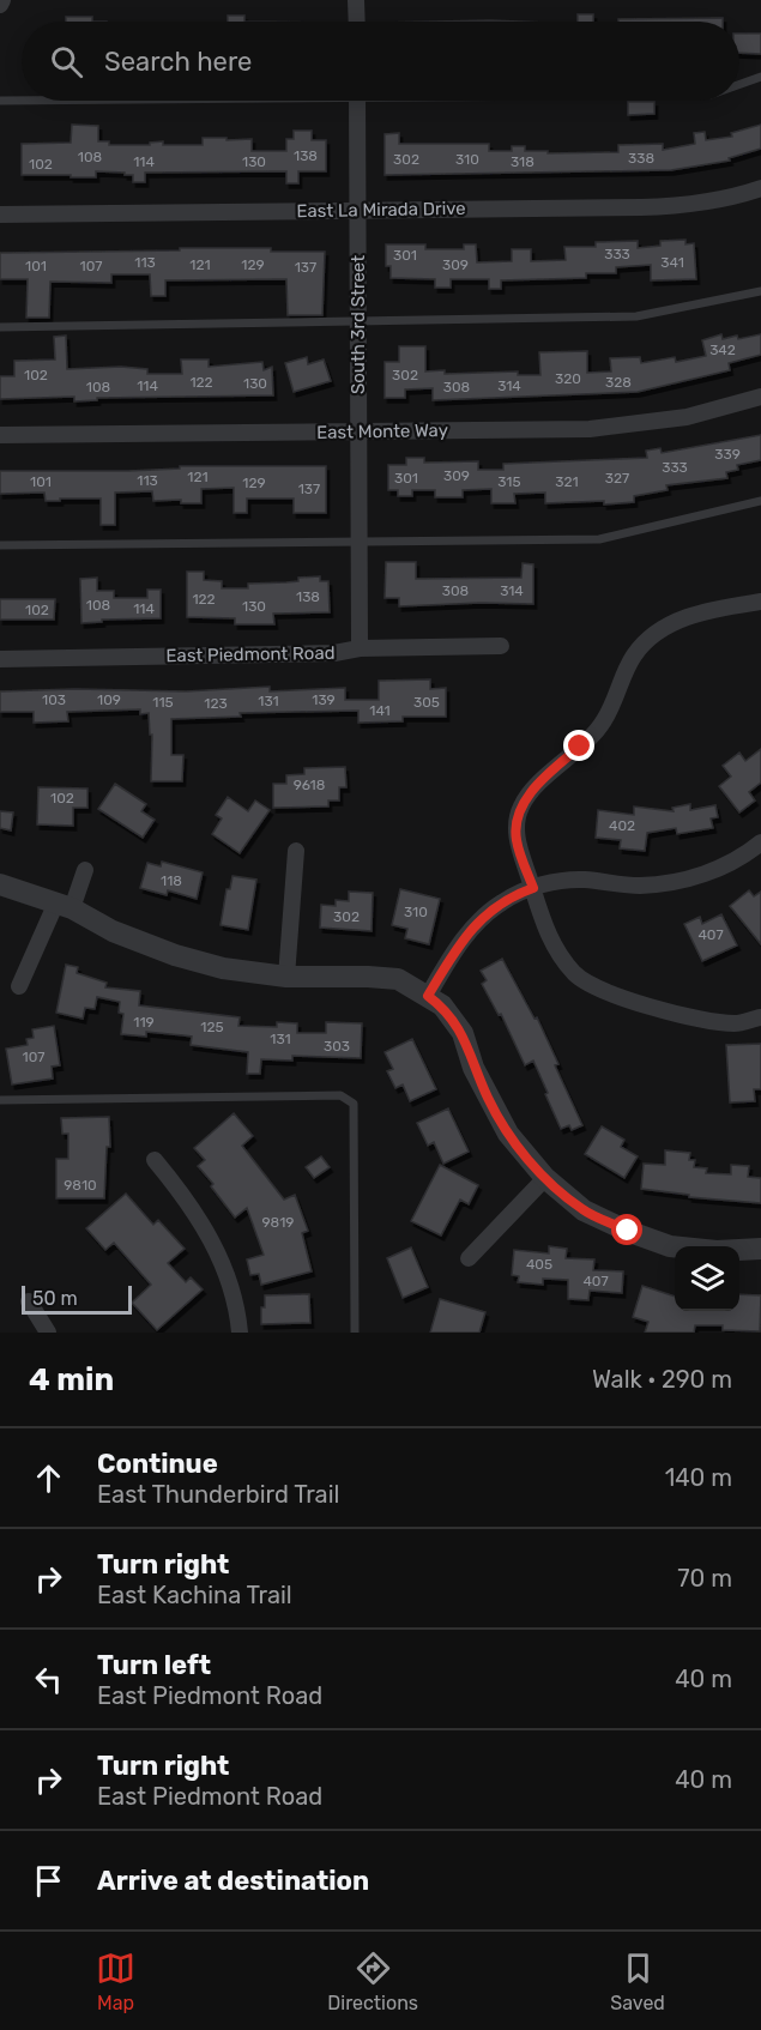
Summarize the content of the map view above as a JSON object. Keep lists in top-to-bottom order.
{
  "streets": {
    "street": [
      "East La Mirada Drive",
      "South 3rd Street",
      "East Monte Way",
      "East Piedmont Road"
    ]
  },
  "crossings": [
    ["East La Mirada Drive", "South 3rd Street"],
    ["South 3rd Street", "East Monte Way"],
    ["South 3rd Street", "East Piedmont Road"]
  ],
  "house_numbers": [
    "138",
    "108",
    "338",
    "302",
    "310",
    "114",
    "130",
    "318",
    "102",
    "333",
    "301",
    "113",
    "341",
    "121",
    "129",
    "309",
    "101",
    "107",
    "137",
    "342",
    "102",
    "302",
    "320",
    "122",
    "328",
    "130",
    "114",
    "314",
    "108",
    "308",
    "339",
    "333",
    "309",
    "121",
    "301",
    "327",
    "113",
    "101",
    "315",
    "321",
    "129",
    "137",
    "308",
    "314",
    "138",
    "122",
    "108",
    "130",
    "114",
    "102",
    "103",
    "109",
    "139",
    "131",
    "115",
    "305",
    "123",
    "141",
    "9618",
    "102",
    "402",
    "118",
    "310",
    "302",
    "407",
    "119",
    "125",
    "131",
    "303",
    "107",
    "9810",
    "9819",
    "405",
    "407"
  ],
  "scale_bar": "50 m",
  "page": {
    "search": "Search here",
    "scale": "50 m",
    "heading": ["4 min", "Walk · 290 m"],
    "list": [
      ["Continue", "East Thunderbird Trail", "140 m"],
      ["Turn right", "East Kachina Trail", "70 m"],
      ["Turn left", "East Piedmont Road", "40 m"],
      ["Turn right", "East Piedmont Road", "40 m"],
      "Arrive at destination"
    ],
    "nav": ["Map", "Directions", "Saved"]
  }
}
